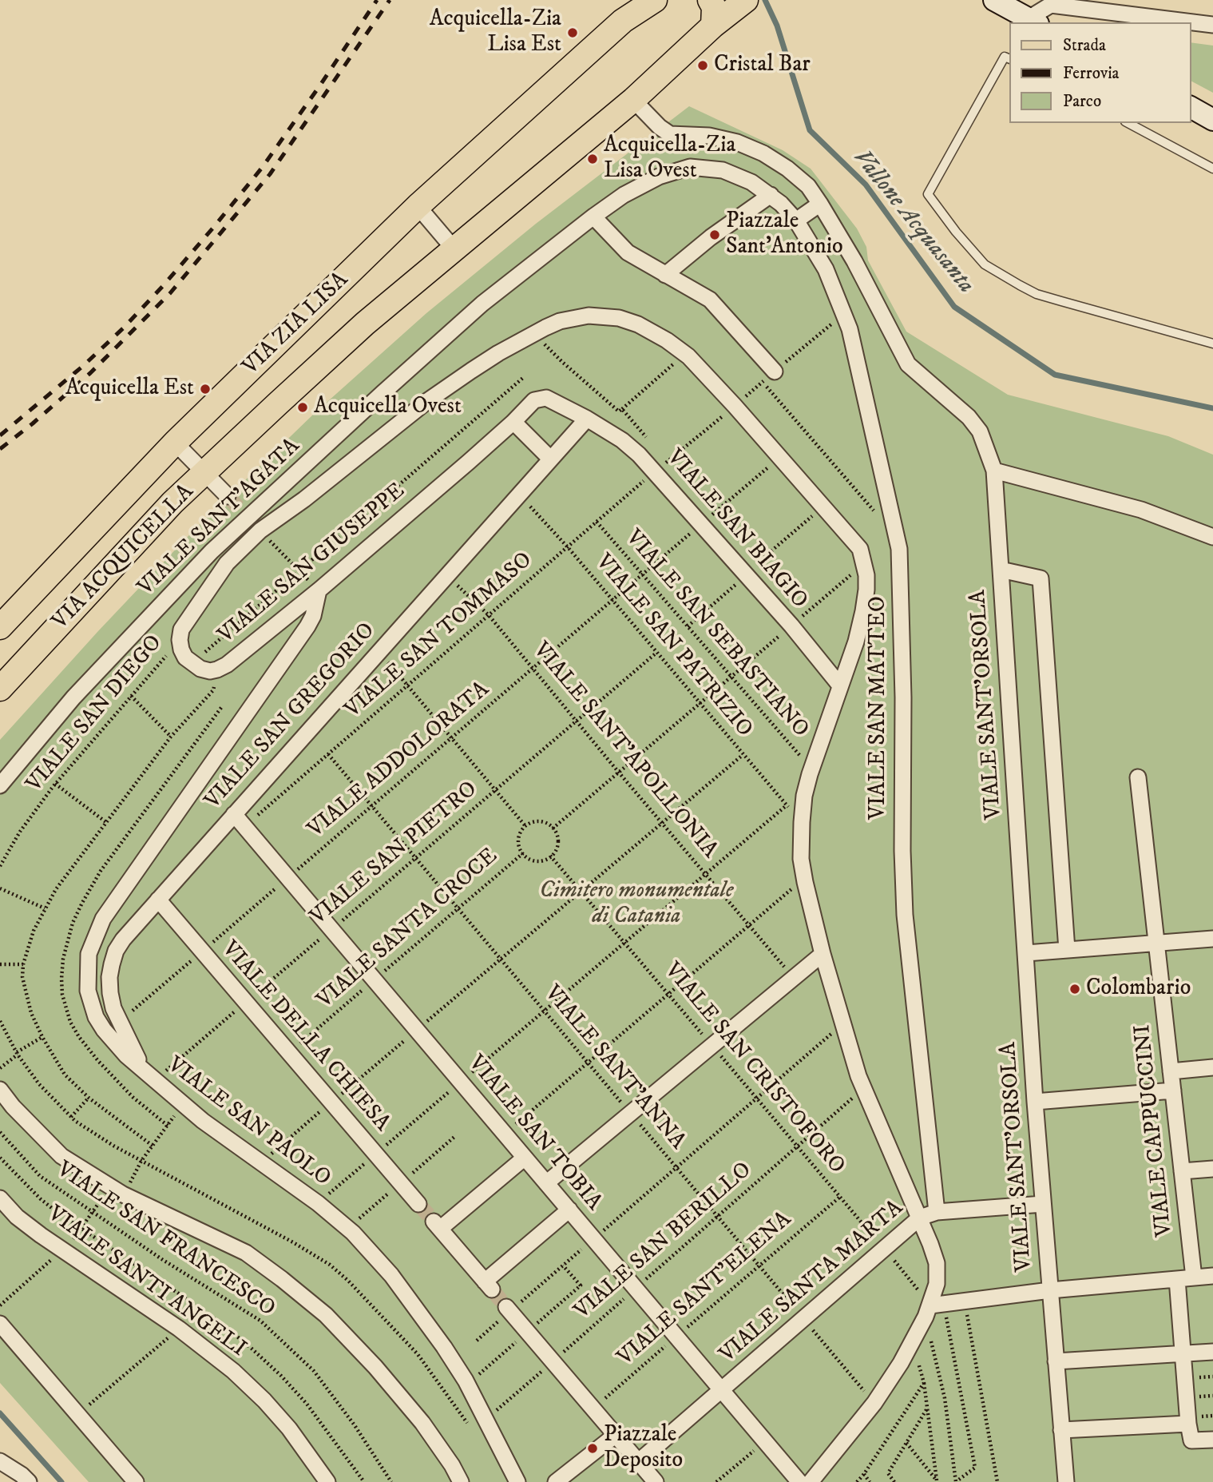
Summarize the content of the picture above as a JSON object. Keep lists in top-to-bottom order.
{
  "streets": {
    "main road": ["VIA ZIA LISA", "VIA ACQUICELLA"],
    "street": [
      "VIALE SANT'AGATA",
      "VIALE SAN BIAGIO",
      "VIALE SAN GIUSEPPE",
      "VIALE SANT'ORSOLA",
      "VIALE SAN MATTEO",
      "VIALE SAN GREGORIO",
      "VIALE DELLA CHIESA",
      "VIALE SAN PAOLO",
      "VIALE CAPPUCCINI",
      "VIALE SAN TOBIA",
      "VIALE SANTI ANGELI",
      "VIALE SANTA MARTA"
    ],
    "path": [
      "VIALE SAN SEBASTIANO",
      "VIALE SAN TOMMASO",
      "VIALE SAN PATRIZIO",
      "VIALE SAN DIEGO",
      "VIALE SANT'APOLLONIA",
      "VIALE ADDOLORATA",
      "VIALE SAN PIETRO",
      "VIALE SANTA CROCE",
      "VIALE SANT'ANNA",
      "VIALE SAN CRISTOFORO",
      "VIALE SAN FRANCESCO",
      "VIALE SAN BERILLO",
      "VIALE SANT'ELENA"
    ]
  },
  "crossings": [
    ["VIA ZIA LISA", "VIA ACQUICELLA"],
    ["VIA ZIA LISA", "VIALE SANT'ORSOLA"],
    ["VIALE SANT'AGATA", "VIALE SAN MATTEO"],
    ["VIALE SAN BIAGIO", "VIALE SAN GIUSEPPE"],
    ["VIALE SAN BIAGIO", "VIALE SAN TOMMASO"],
    ["VIALE SAN BIAGIO", "VIALE SAN GREGORIO"],
    ["VIALE SAN BIAGIO", "VIALE ADDOLORATA"],
    ["VIALE SAN GIUSEPPE", "VIALE SAN TOMMASO"],
    ["VIALE SAN GIUSEPPE", "VIALE SAN DIEGO"],
    ["VIALE SAN GIUSEPPE", "VIALE SAN GREGORIO"],
    ["VIALE SAN GIUSEPPE", "VIALE SAN PAOLO"],
    ["VIALE SAN SEBASTIANO", "VIALE SAN TOMMASO"],
    ["VIALE SAN SEBASTIANO", "VIALE ADDOLORATA"],
    ["VIALE SAN TOMMASO", "VIALE SAN PATRIZIO"],
    ["VIALE SAN TOMMASO", "VIALE SANT'APOLLONIA"],
    ["VIALE SAN TOMMASO", "VIALE SANT'ANNA"],
    ["VIALE SAN TOMMASO", "VIALE SAN TOBIA"],
    ["VIALE SAN PATRIZIO", "VIALE SAN GREGORIO"],
    ["VIALE SAN PATRIZIO", "VIALE ADDOLORATA"],
    ["VIALE SAN PATRIZIO", "VIALE SAN PIETRO"],
    ["VIALE SANT'ORSOLA", "VIALE SANTA MARTA"],
    ["VIALE SAN MATTEO", "VIALE SANTA MARTA"],
    ["VIALE SAN GREGORIO", "VIALE SANT'APOLLONIA"],
    ["VIALE SAN GREGORIO", "VIALE ADDOLORATA"],
    ["VIALE SAN GREGORIO", "VIALE SAN PIETRO"],
    ["VIALE SAN GREGORIO", "VIALE DELLA CHIESA"],
    ["VIALE SAN GREGORIO", "VIALE SAN PAOLO"],
    ["VIALE SAN GREGORIO", "VIALE SAN TOBIA"],
    ["VIALE SANT'APOLLONIA", "VIALE ADDOLORATA"],
    ["VIALE SANT'APOLLONIA", "VIALE SAN PIETRO"],
    ["VIALE ADDOLORATA", "VIALE DELLA CHIESA"],
    ["VIALE ADDOLORATA", "VIALE SANT'ANNA"],
    ["VIALE ADDOLORATA", "VIALE SAN TOBIA"],
    ["VIALE SAN PIETRO", "VIALE DELLA CHIESA"],
    ["VIALE SAN PIETRO", "VIALE SANT'ANNA"],
    ["VIALE SAN PIETRO", "VIALE SAN PAOLO"],
    ["VIALE SAN PIETRO", "VIALE SAN TOBIA"],
    ["VIALE SANTA CROCE", "VIALE DELLA CHIESA"],
    ["VIALE SANTA CROCE", "VIALE SANT'ANNA"],
    ["VIALE SANTA CROCE", "VIALE SAN CRISTOFORO"],
    ["VIALE SANTA CROCE", "VIALE SAN TOBIA"],
    ["VIALE SANT'ANNA", "VIALE SAN BERILLO"],
    ["VIALE SANT'ANNA", "VIALE SANTA MARTA"],
    ["VIALE SANT'ANNA", "VIALE SANT'ELENA"],
    ["VIALE SAN CRISTOFORO", "VIALE SAN BERILLO"],
    ["VIALE SAN CRISTOFORO", "VIALE SANTA MARTA"],
    ["VIALE SAN CRISTOFORO", "VIALE SANT'ELENA"],
    ["VIALE SAN PAOLO", "VIALE SAN BERILLO"],
    ["VIALE SAN TOBIA", "VIALE SAN BERILLO"],
    ["VIALE SAN TOBIA", "VIALE SANTA MARTA"],
    ["VIALE SAN TOBIA", "VIALE SANT'ELENA"]
  ],
  "water": ["Vallone Acquasanta"],
  "parks": ["Cimitero monumentale di Catania"],
  "places": [
    "Acquicella-Zia Lisa Est",
    "Cristal Bar",
    "Acquicella-Zia Lisa Ovest",
    "Piazzale Sant'Antonio",
    "Acquicella Est",
    "Acquicella Ovest",
    "Colombario",
    "Piazzale Deposito"
  ],
  "legend": ["Strada", "Ferrovia", "Parco"]
}
